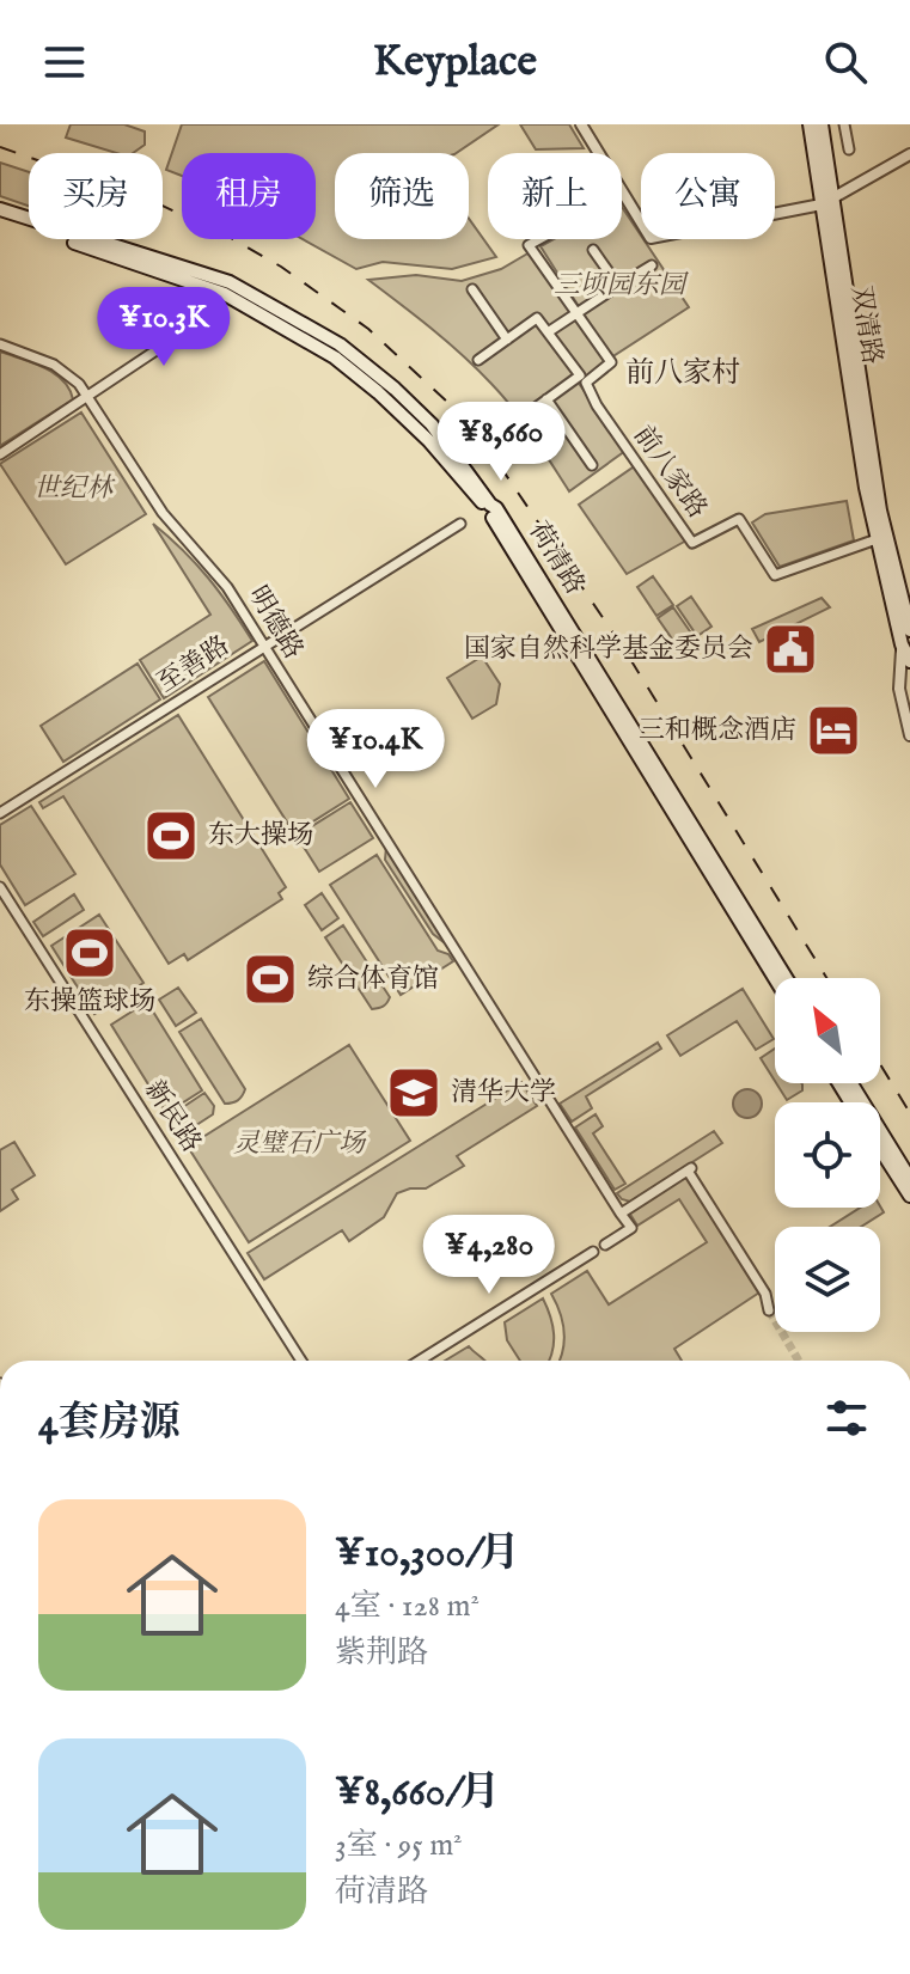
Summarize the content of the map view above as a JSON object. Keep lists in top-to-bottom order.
{
  "streets": {
    "main road": ["双清路", "荷清路"],
    "street": [
      "前八家路",
      "明德路",
      "至善路",
      "新民路"
    ]
  },
  "crossings": [
    ["双清路", "前八家路"],
    ["明德路", "至善路"]
  ],
  "districts": ["前八家村"],
  "parks": ["三顷园东园", "世纪林", "灵璧石广场"],
  "places": {
    "public building": ["国家自然科学基金委员会"],
    "hotel": ["三和概念酒店"],
    "sports": ["东大操场", "东操篮球场", "综合体育馆"],
    "school or university": ["清华大学"]
  },
  "north": "top left",
  "page": {
    "header": "Keyplace",
    "chip": [
      "买房",
      "租房",
      "筛选",
      "新上",
      "公寓"
    ],
    "price": [
      "¥10.3K",
      "¥8,660",
      "¥10.4K",
      "¥4,280"
    ],
    "heading": "4套房源",
    "list": [
      {
        "name": "¥10,300/月",
        "note": "4室 · 128 m² · 紫荆路"
      },
      {
        "name": "¥8,660/月",
        "note": "3室 · 95 m² · 荷清路"
      }
    ]
  }
}
